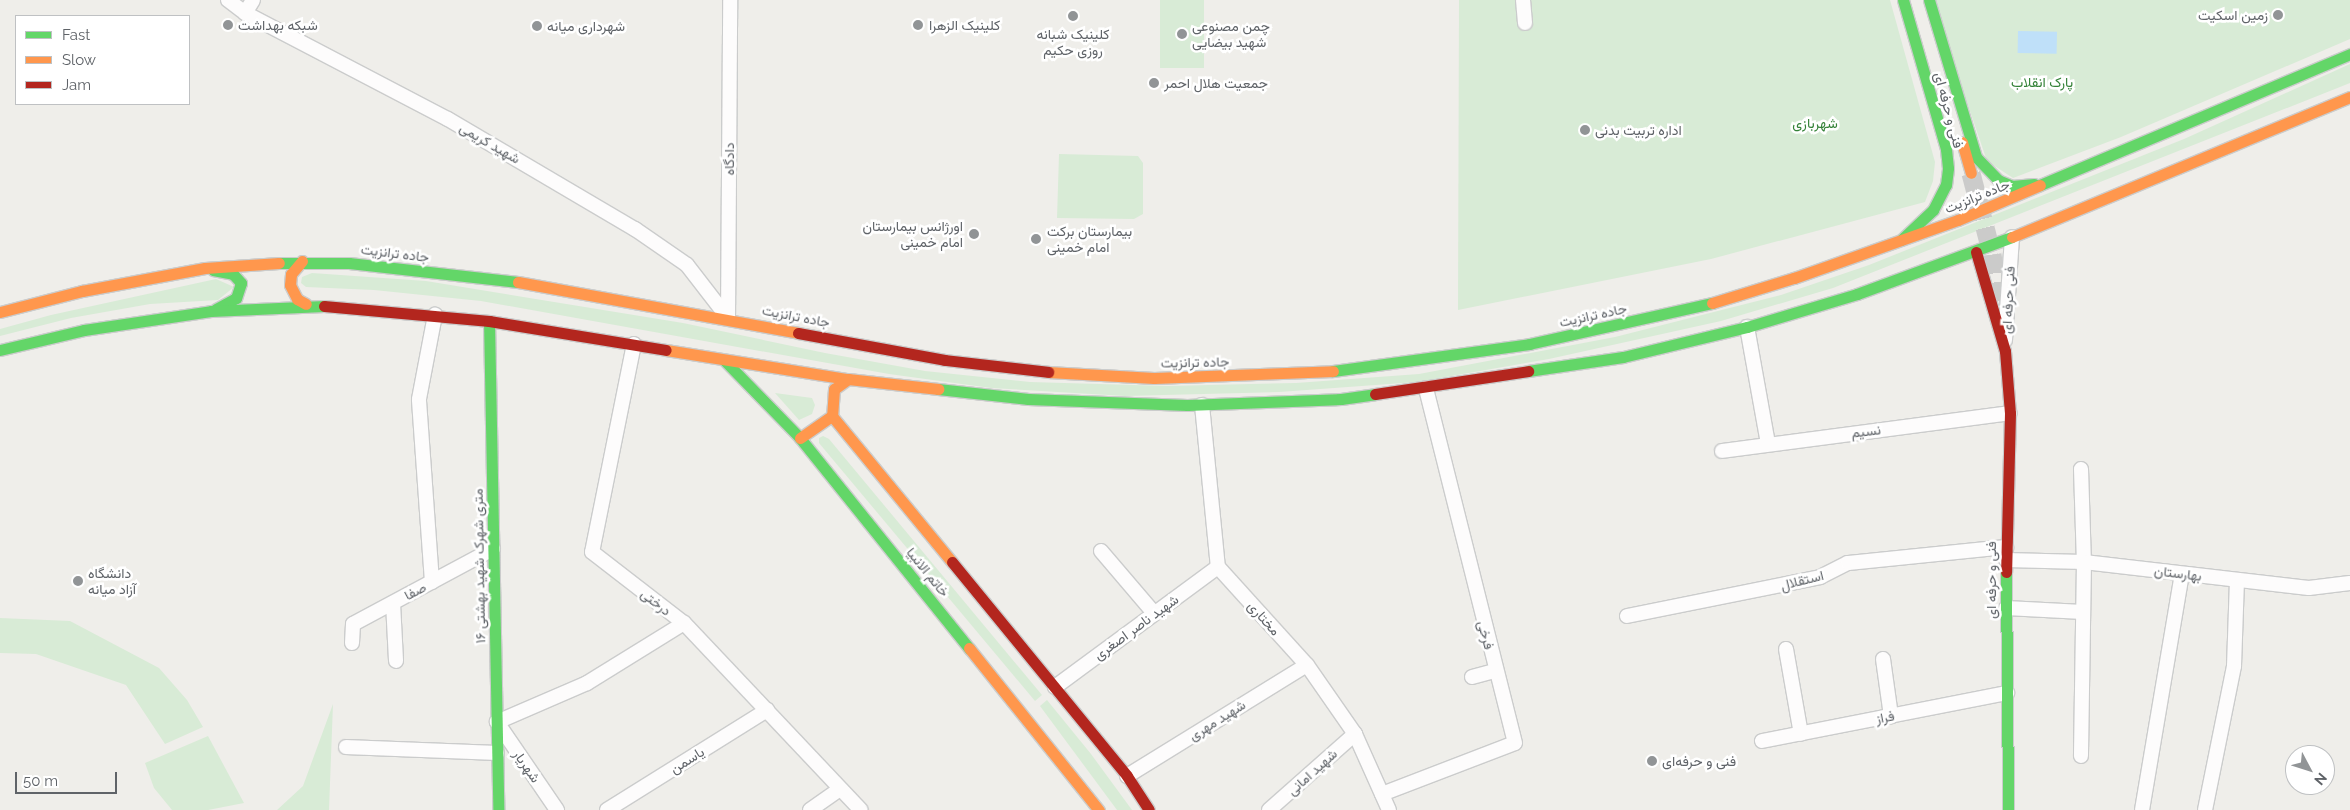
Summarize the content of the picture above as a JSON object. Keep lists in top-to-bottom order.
{
  "streets": {
    "main road": [
      "فنی و حرفه ای",
      "جاده ترانزیت",
      "فنی حرفه ای",
      "۱۶ متری شهرک شهيد بهشتی",
      "خاتم الانبیا"
    ],
    "street": [
      "شهید کریمی",
      "دادگاه",
      "نسيم",
      "بهارستان",
      "استقلال",
      "صفا",
      "درختی",
      "مختاری",
      "شهید ناصر اصغری",
      "فرخی",
      "فراز",
      "شهید مهری",
      "یاسمن",
      "شهریار",
      "شهید امانی"
    ]
  },
  "crossings": [
    ["فنی و حرفه ای", "جاده ترانزیت"],
    ["فنی و حرفه ای", "فنی حرفه ای"],
    ["فنی و حرفه ای", "نسيم"],
    ["فنی و حرفه ای", "بهارستان"],
    ["فنی و حرفه ای", "استقلال"],
    ["فنی و حرفه ای", "فراز"],
    ["شهید کریمی", "دادگاه"],
    ["شهید کریمی", "جاده ترانزیت"],
    ["دادگاه", "جاده ترانزیت"],
    ["۱۶ متری شهرک شهيد بهشتی", "صفا"],
    ["۱۶ متری شهرک شهيد بهشتی", "شهریار"],
    ["خاتم الانبیا", "شهید ناصر اصغری"],
    ["خاتم الانبیا", "شهید مهری"],
    ["بهارستان", "استقلال"],
    ["درختی", "یاسمن"],
    ["مختاری", "شهید ناصر اصغری"],
    ["مختاری", "فرخی"],
    ["مختاری", "شهید مهری"],
    ["مختاری", "شهید امانی"]
  ],
  "parks": ["پارک انقلاب", "شهربازی"],
  "places": [
    "زمین اسکیت",
    "کلینیک شبانه روزی حکیم",
    "شبکه بهداشت",
    "کلینیک الزهرا",
    "شهرداری میانه",
    "چمن مصنوعی شهید بیضایی",
    "جمعیت هلال احمر",
    "اداره تربیت بدنی",
    "اورژانس بیمارستان امام خمینی",
    "بیمارستان برکت امام خمینی",
    "دانشگاه آزاد میانه",
    "فنی و حرفه‌ای"
  ],
  "legend": ["Fast", "Slow", "Jam"],
  "scale_bar": "50 m",
  "north": "bottom right"
}
